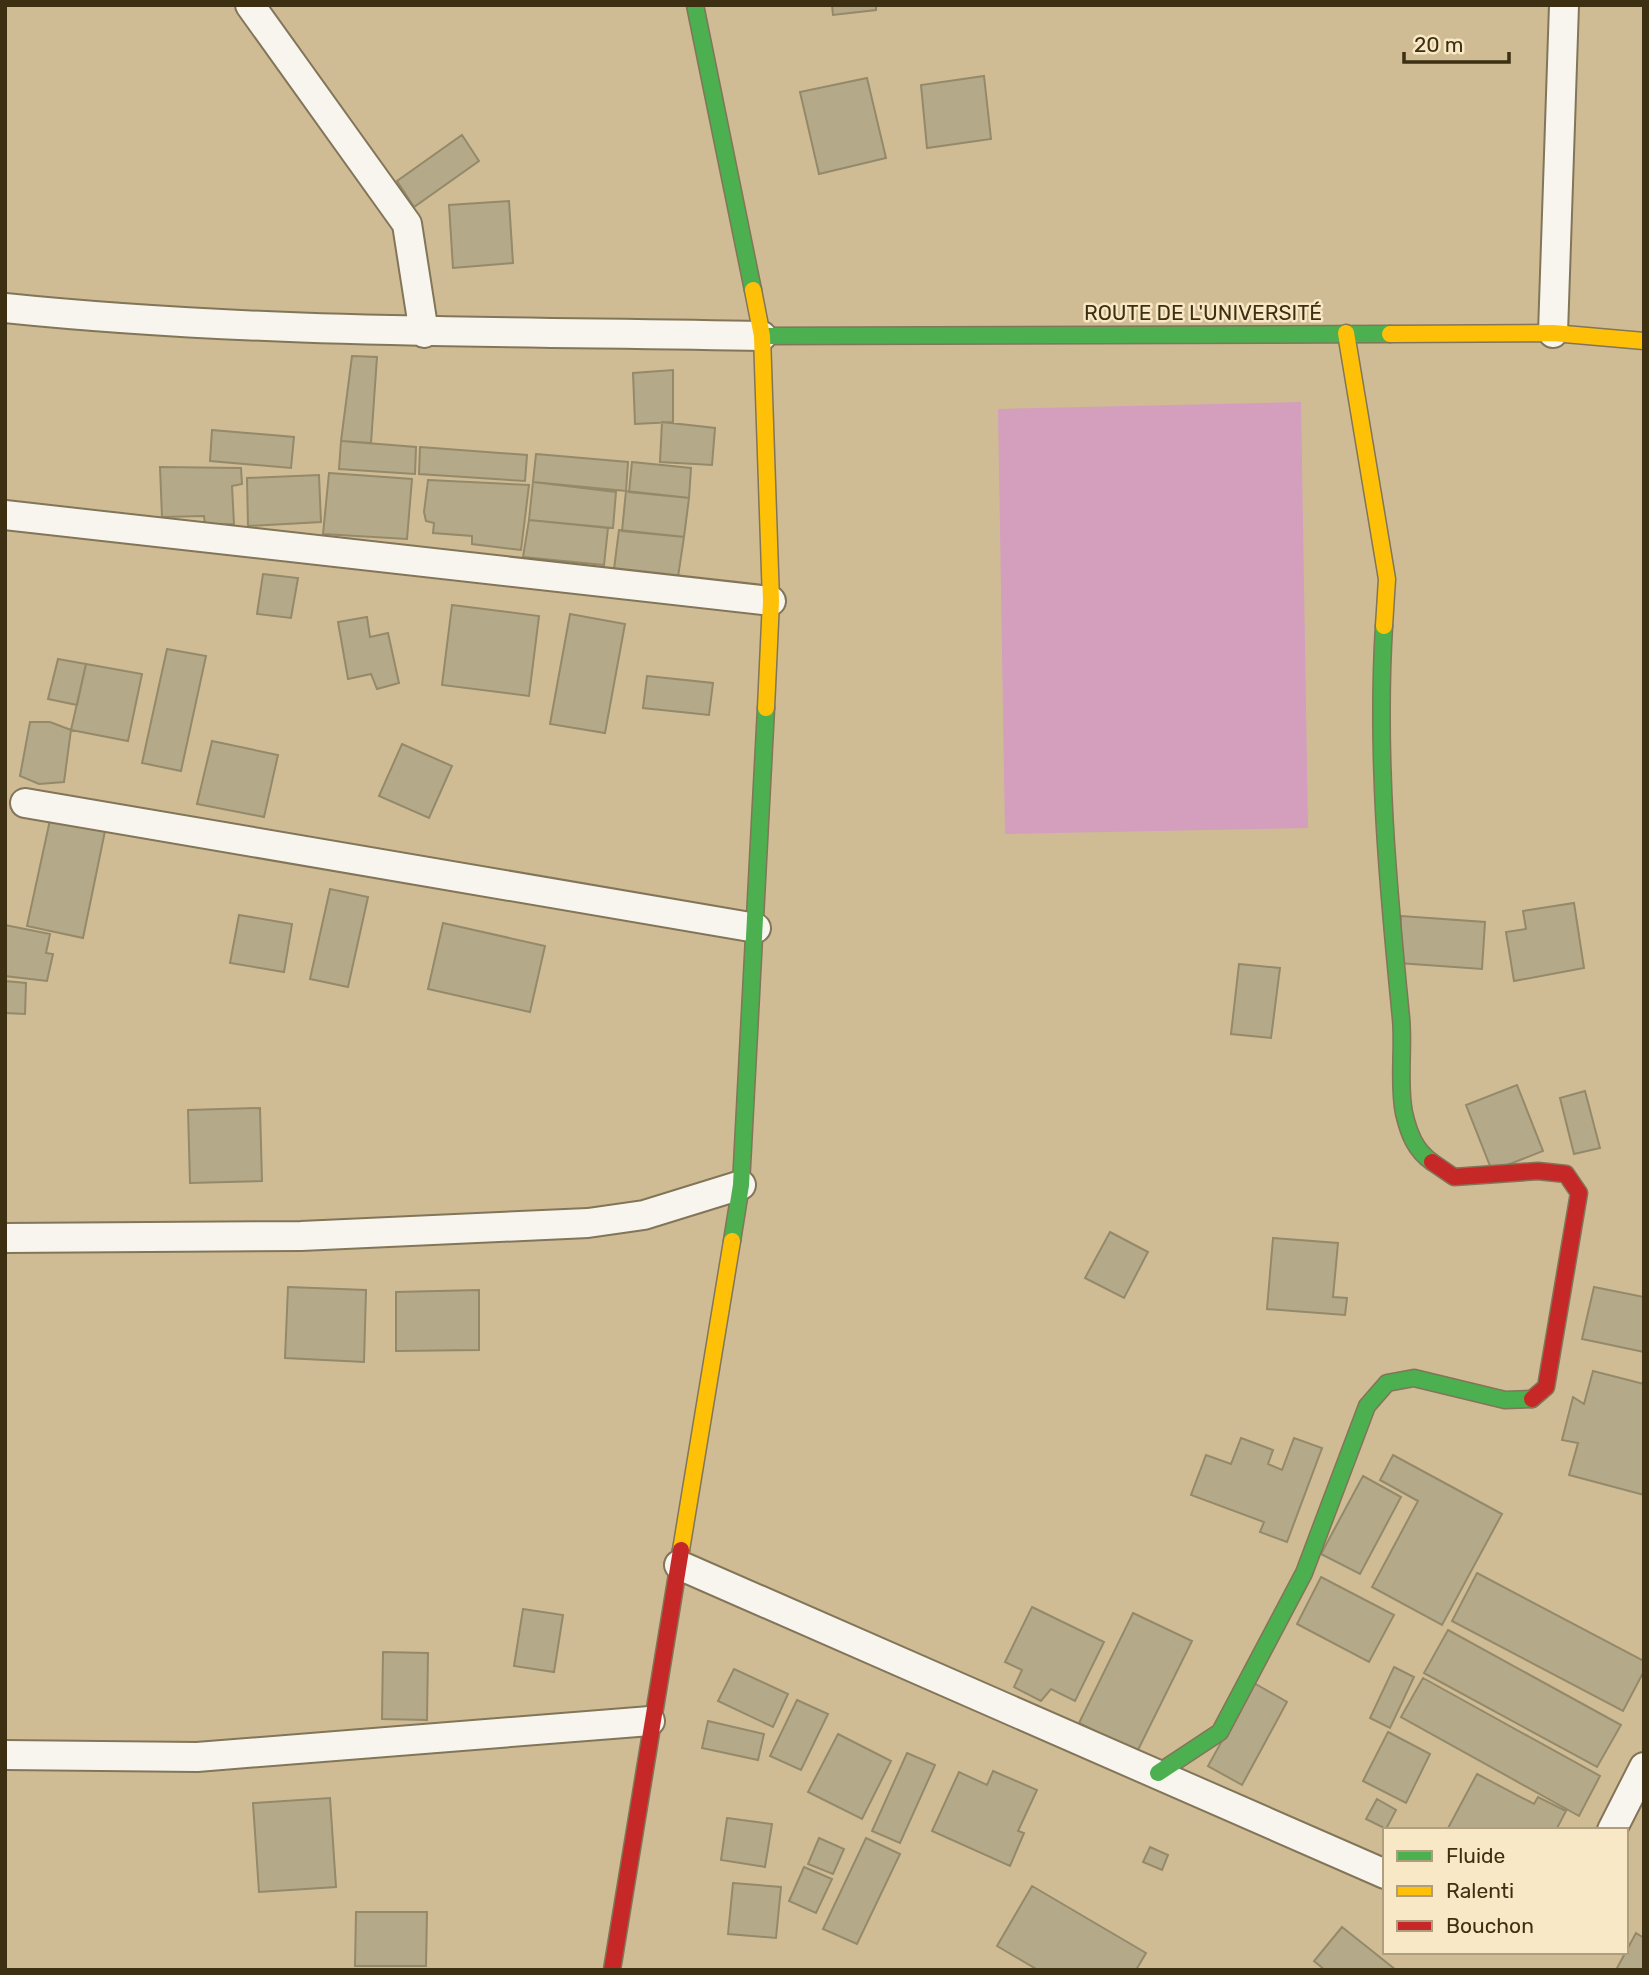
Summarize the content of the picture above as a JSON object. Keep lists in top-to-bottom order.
{
  "streets": {
    "main road": ["ROUTE DE L'UNIVERSITÉ"]
  },
  "legend": ["Fluide", "Ralenti", "Bouchon"],
  "scale_bar": "20 m"
}
